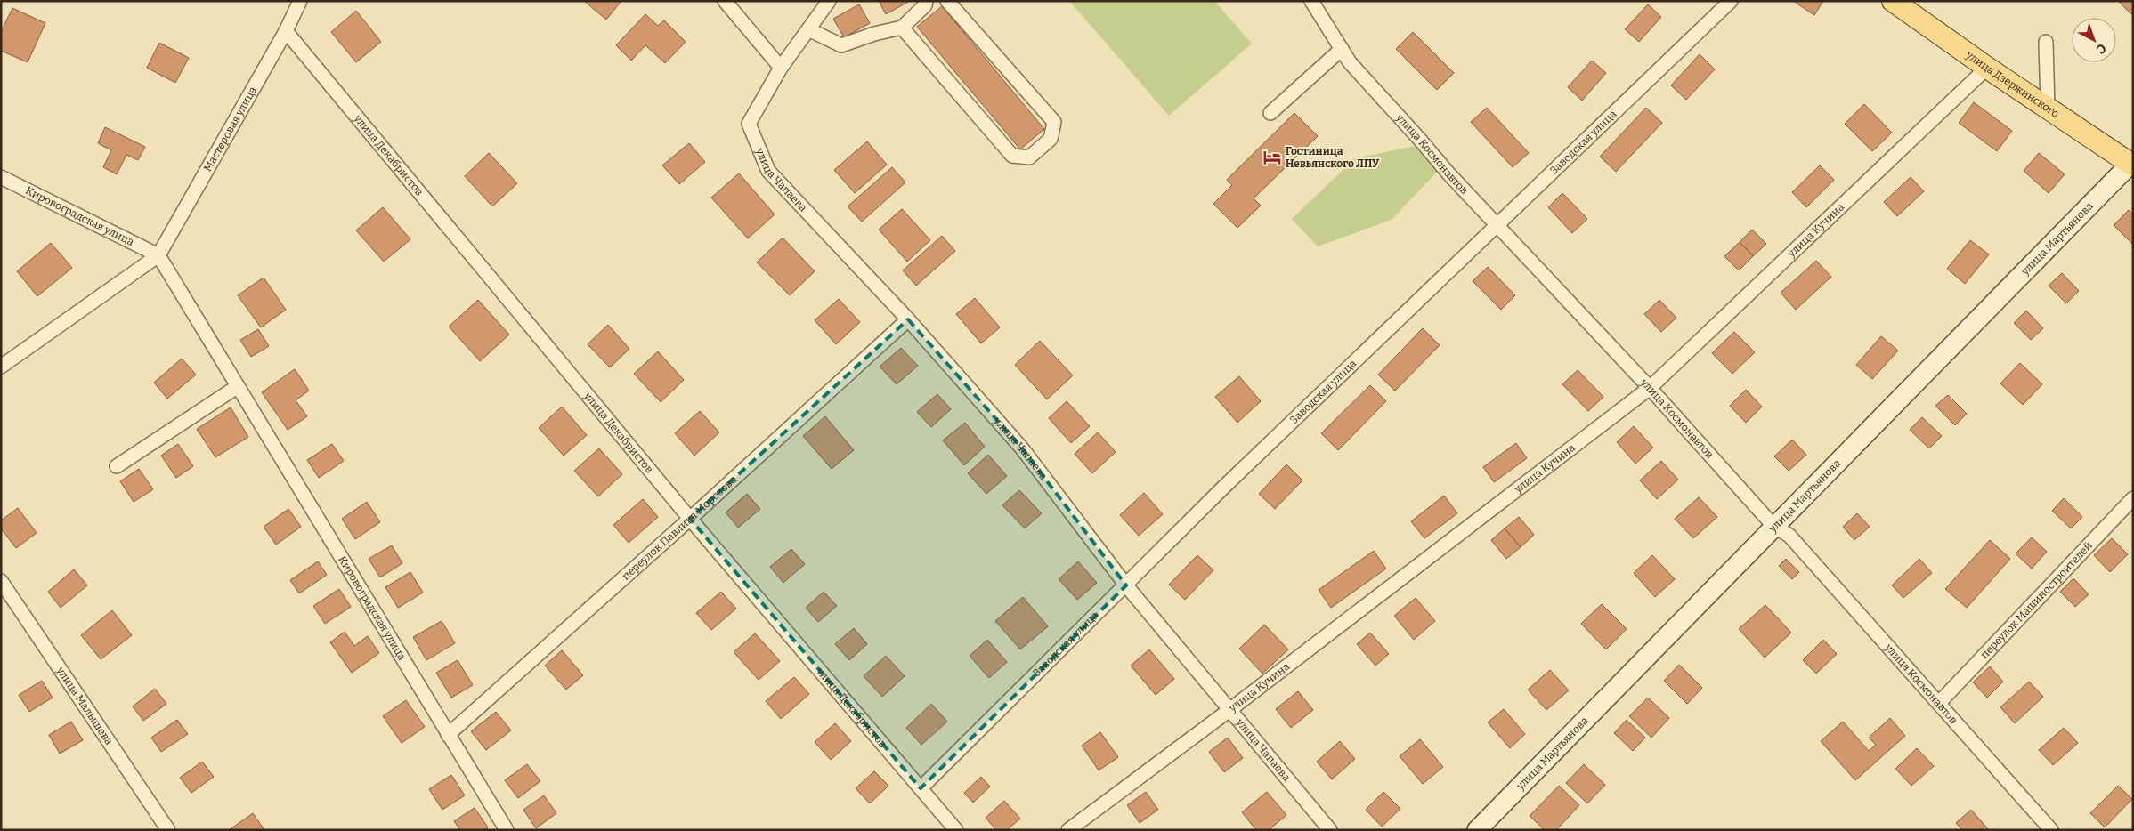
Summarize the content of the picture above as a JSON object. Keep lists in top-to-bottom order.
{
  "streets": {
    "main road": ["улица Дзержинского", "улица Мартьянова"],
    "street": [
      "Мастеровая улица",
      "Заводская улица",
      "улица Космонавтов",
      "улица Декабристов",
      "улица Чапаева",
      "Кировоградская улица",
      "улица Кучина",
      "переулок Павлика Морозова",
      "переулок Машиностроителей",
      "улица Малышева"
    ]
  },
  "crossings": [
    ["улица Дзержинского", "улица Кучина"],
    ["улица Дзержинского", "улица Мартьянова"],
    ["Мастеровая улица", "улица Декабристов"],
    ["Мастеровая улица", "Кировоградская улица"],
    ["Заводская улица", "улица Космонавтов"],
    ["Заводская улица", "улица Декабристов"],
    ["Заводская улица", "улица Чапаева"],
    ["улица Космонавтов", "улица Кучина"],
    ["улица Космонавтов", "улица Мартьянова"],
    ["улица Космонавтов", "переулок Машиностроителей"],
    ["улица Декабристов", "переулок Павлика Морозова"],
    ["улица Чапаева", "улица Кучина"],
    ["улица Чапаева", "переулок Павлика Морозова"],
    ["Кировоградская улица", "переулок Павлика Морозова"]
  ],
  "places": {
    "hotel": ["Гостиница Невьянского ЛПУ"]
  },
  "north": "bottom right"
}
